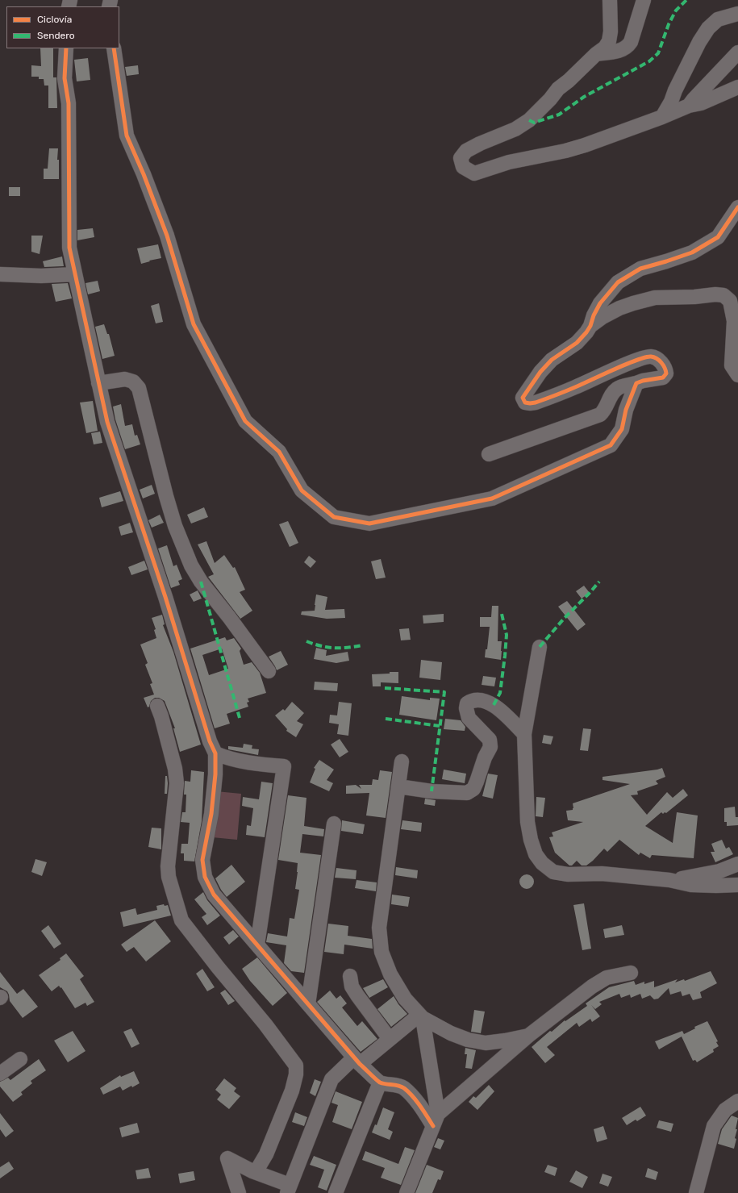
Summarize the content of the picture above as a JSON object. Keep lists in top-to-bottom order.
{
  "legend": ["Ciclovía", "Sendero"]
}
